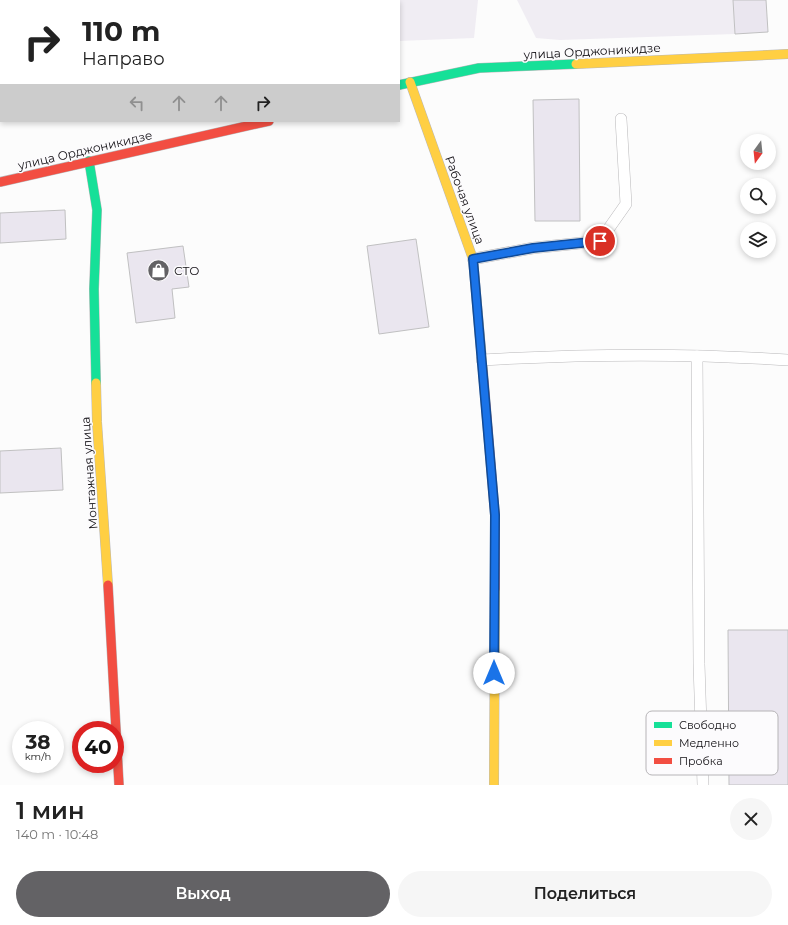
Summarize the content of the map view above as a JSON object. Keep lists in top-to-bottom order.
{
  "streets": {
    "street": ["улица Орджоникидзе", "Рабочая улица", "Монтажная улица"]
  },
  "crossings": [
    ["улица Орджоникидзе", "Рабочая улица"],
    ["улица Орджоникидзе", "Монтажная улица"]
  ],
  "places": {
    "shop": ["СТО"]
  },
  "legend": ["Свободно", "Медленно", "Пробка"],
  "north": "bottom",
  "page": {
    "turn": ["110 m", "Направо"],
    "speed": "38 km/h",
    "limit": "40",
    "heading": ["1 мин", "140 m · 10:48"],
    "buttons": ["Выход", "Поделиться"]
  }
}
